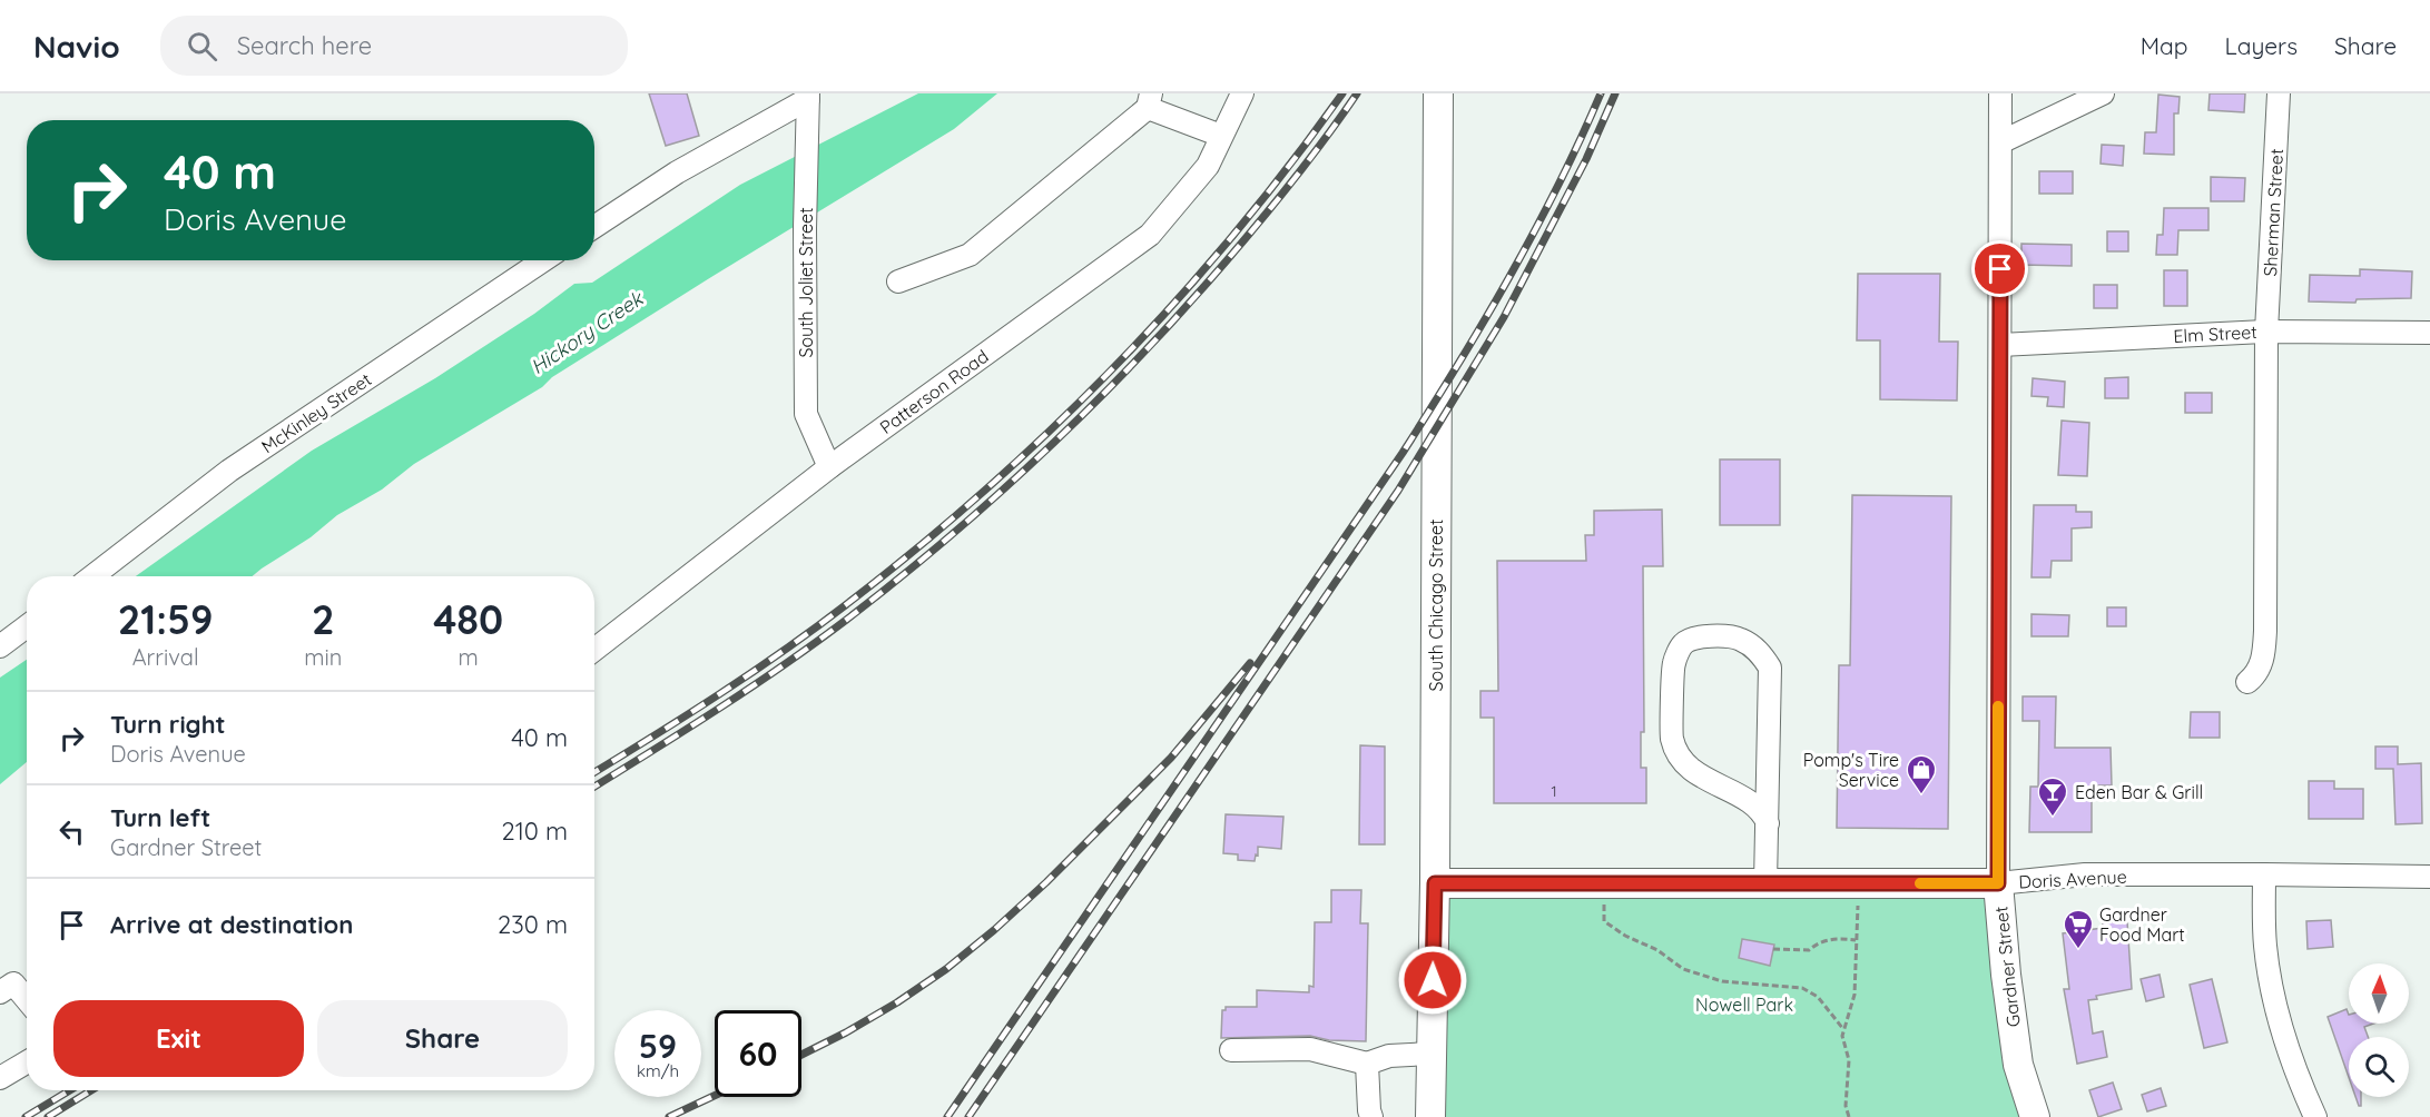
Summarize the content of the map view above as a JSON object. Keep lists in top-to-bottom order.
{
  "streets": {
    "main road": ["South Chicago Street", "Doris Avenue", "Gardner Street"],
    "street": [
      "Sherman Street",
      "South Joliet Street",
      "Elm Street",
      "Patterson Road",
      "McKinley Street"
    ]
  },
  "crossings": [
    ["Sherman Street", "Elm Street"],
    ["South Joliet Street", "Patterson Road"],
    ["Elm Street", "Gardner Street"],
    ["South Chicago Street", "Doris Avenue"],
    ["Doris Avenue", "Gardner Street"]
  ],
  "water": ["Hickory Creek"],
  "parks": ["Nowell Park"],
  "places": {
    "shop": ["Pomp's Tire Service"],
    "bar": ["Eden Bar & Grill"],
    "supermarket": ["Gardner Food Mart"]
  },
  "house_numbers": ["1"],
  "north": "top",
  "page": {
    "header": "Navio",
    "search": "Search here",
    "nav": ["Map", "Layers", "Share"],
    "turn": ["40 m", "Doris Avenue"],
    "eta": [
      "21:59",
      "Arrival",
      "2",
      "min",
      "480",
      "m"
    ],
    "list": [
      {
        "name": "Turn right",
        "note": "Doris Avenue",
        "value": "40 m"
      },
      {
        "name": "Turn left",
        "note": "Gardner Street",
        "value": "210 m"
      },
      {
        "name": "Arrive at destination",
        "value": "230 m"
      }
    ],
    "buttons": ["Exit", "Share"],
    "speed": "59 km/h",
    "limit": "60"
  }
}
